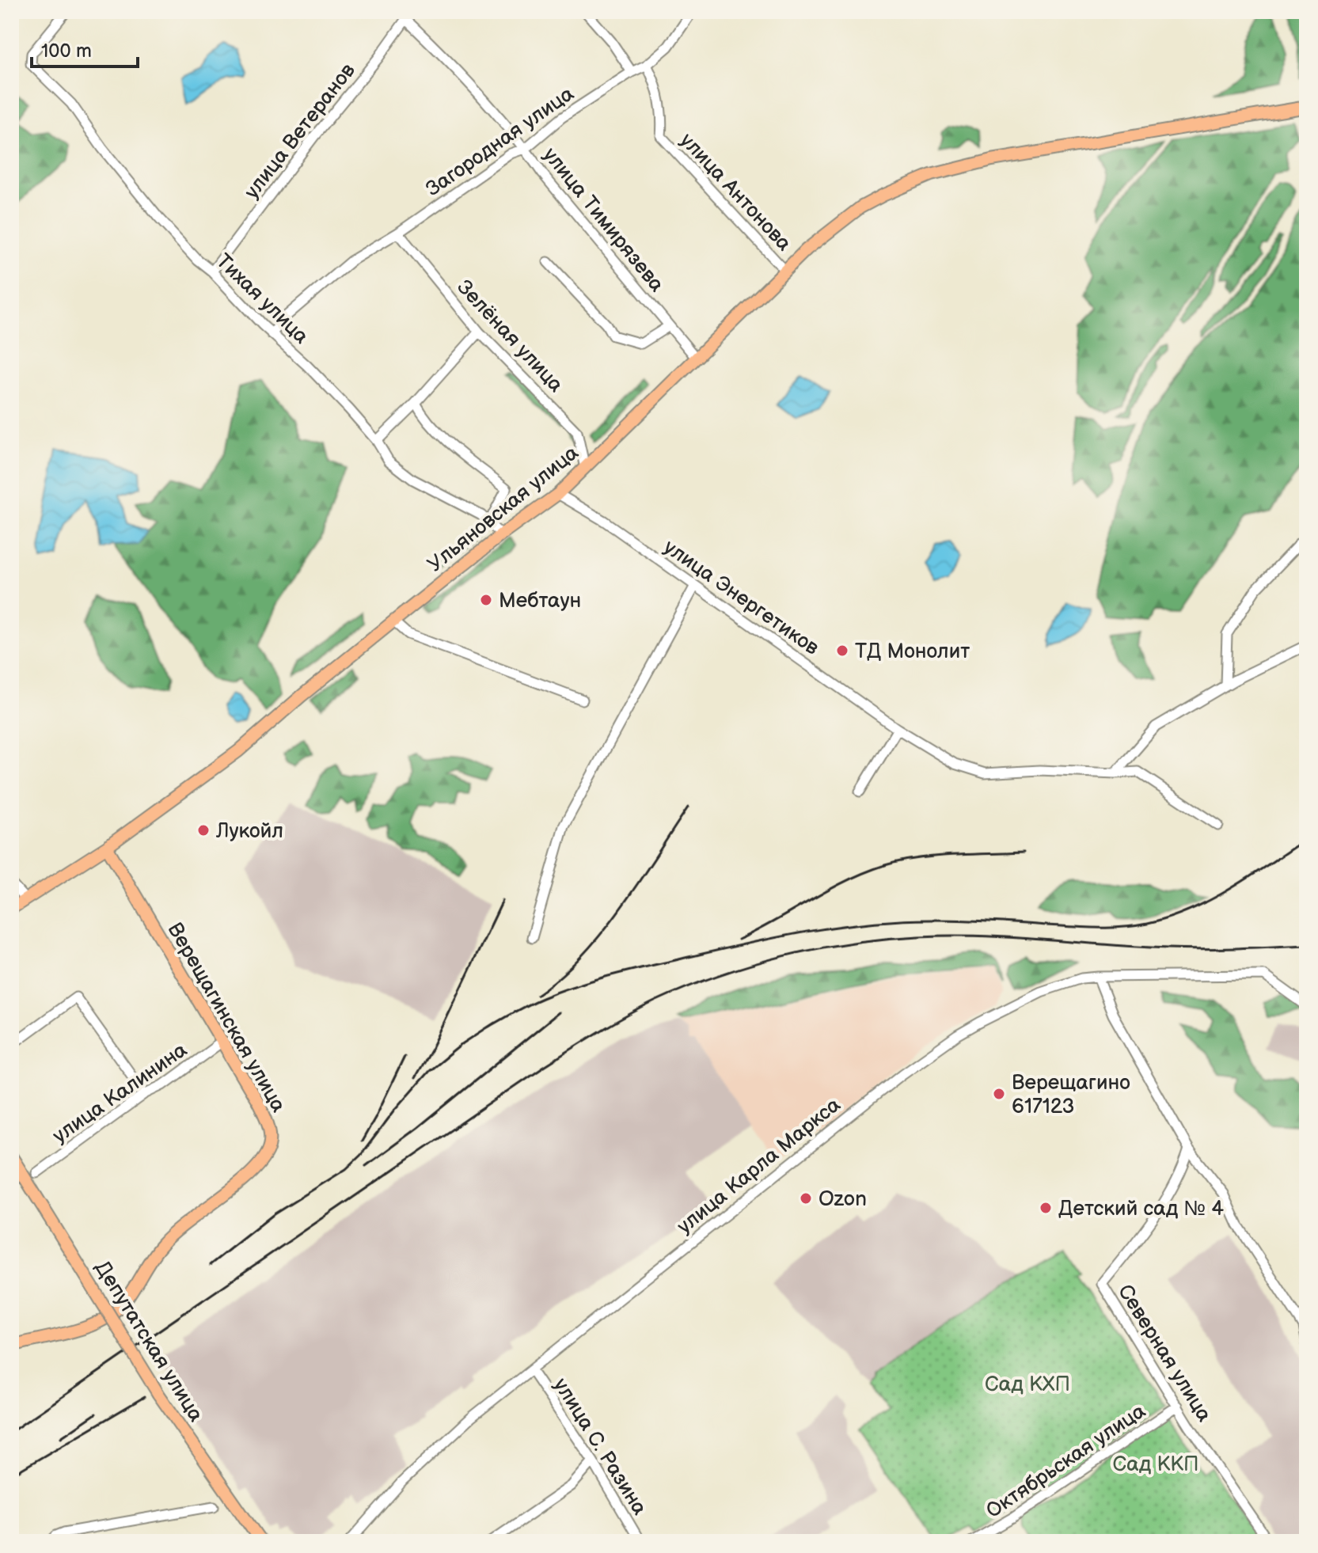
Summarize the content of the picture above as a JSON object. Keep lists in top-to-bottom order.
{
  "streets": {
    "main road": ["Ульяновская улица", "Верещагинская улица", "Депутатская улица"],
    "street": [
      "улица Ветеранов",
      "Загородная улица",
      "улица Антонова",
      "улица Тимирязева",
      "Тихая улица",
      "Зелёная улица",
      "улица Энергетиков",
      "улица Калинина",
      "улица Карла Маркса",
      "Северная улица",
      "улица С. Разина",
      "Октябрьская улица"
    ]
  },
  "crossings": [
    ["улица Ветеранов", "улица Тимирязева"],
    ["улица Ветеранов", "Тихая улица"],
    ["Загородная улица", "улица Антонова"],
    ["Загородная улица", "улица Тимирязева"],
    ["Загородная улица", "Тихая улица"],
    ["Загородная улица", "Зелёная улица"],
    ["улица Антонова", "Ульяновская улица"],
    ["улица Тимирязева", "Ульяновская улица"],
    ["Тихая улица", "Ульяновская улица"],
    ["Зелёная улица", "Ульяновская улица"],
    ["Ульяновская улица", "улица Энергетиков"],
    ["Ульяновская улица", "Верещагинская улица"],
    ["Верещагинская улица", "улица Калинина"],
    ["улица Карла Маркса", "улица С. Разина"],
    ["Северная улица", "Октябрьская улица"]
  ],
  "parks": ["Сад КХП", "Сад ККП"],
  "places": [
    "Мебтаун",
    "ТД Монолит",
    "Лукойл",
    "Верещагино 617123",
    "Ozon",
    "Детский сад № 4"
  ],
  "scale_bar": "100 m"
}
